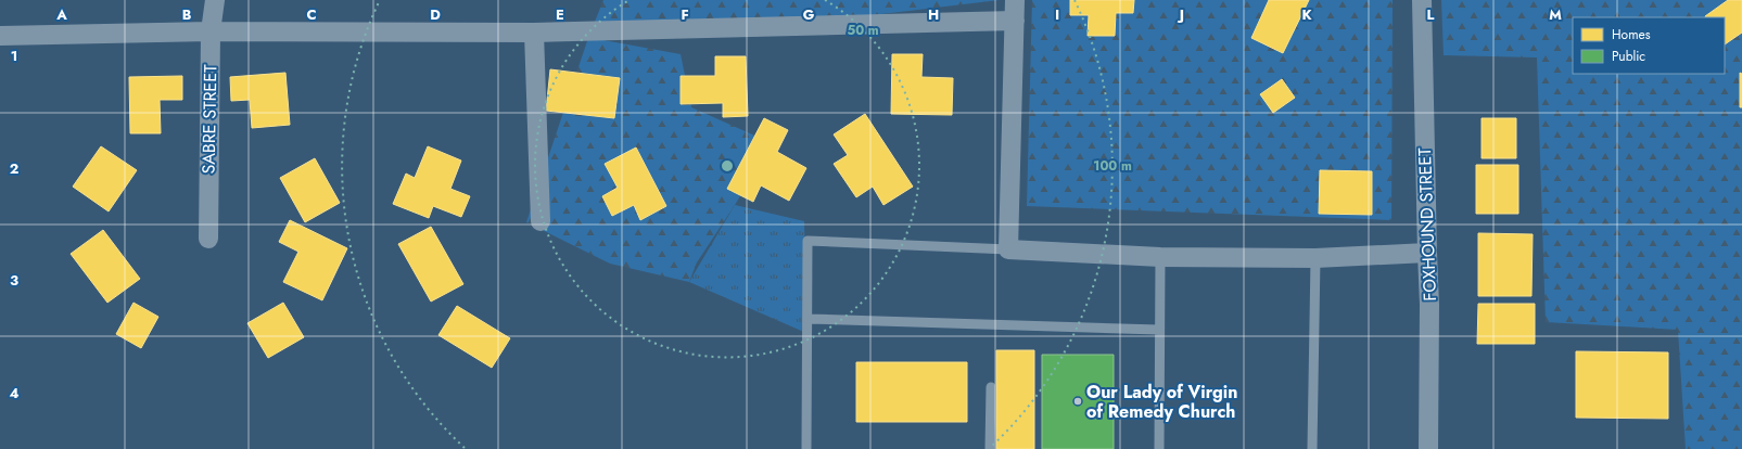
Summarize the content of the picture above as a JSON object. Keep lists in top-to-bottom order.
{
  "streets": {
    "street": ["SABRE STREET", "FOXHOUND STREET"]
  },
  "places": ["Our Lady of Virgin of Remedy Church"],
  "legend": ["Homes", "Public"],
  "grid": {
    "columns": [
      "A",
      "B",
      "C",
      "D",
      "E",
      "F",
      "G",
      "H",
      "I",
      "J",
      "K",
      "L",
      "M"
    ],
    "rows": [
      "1",
      "2",
      "3",
      "4"
    ]
  },
  "rings": ["50 m", "100 m"]
}
